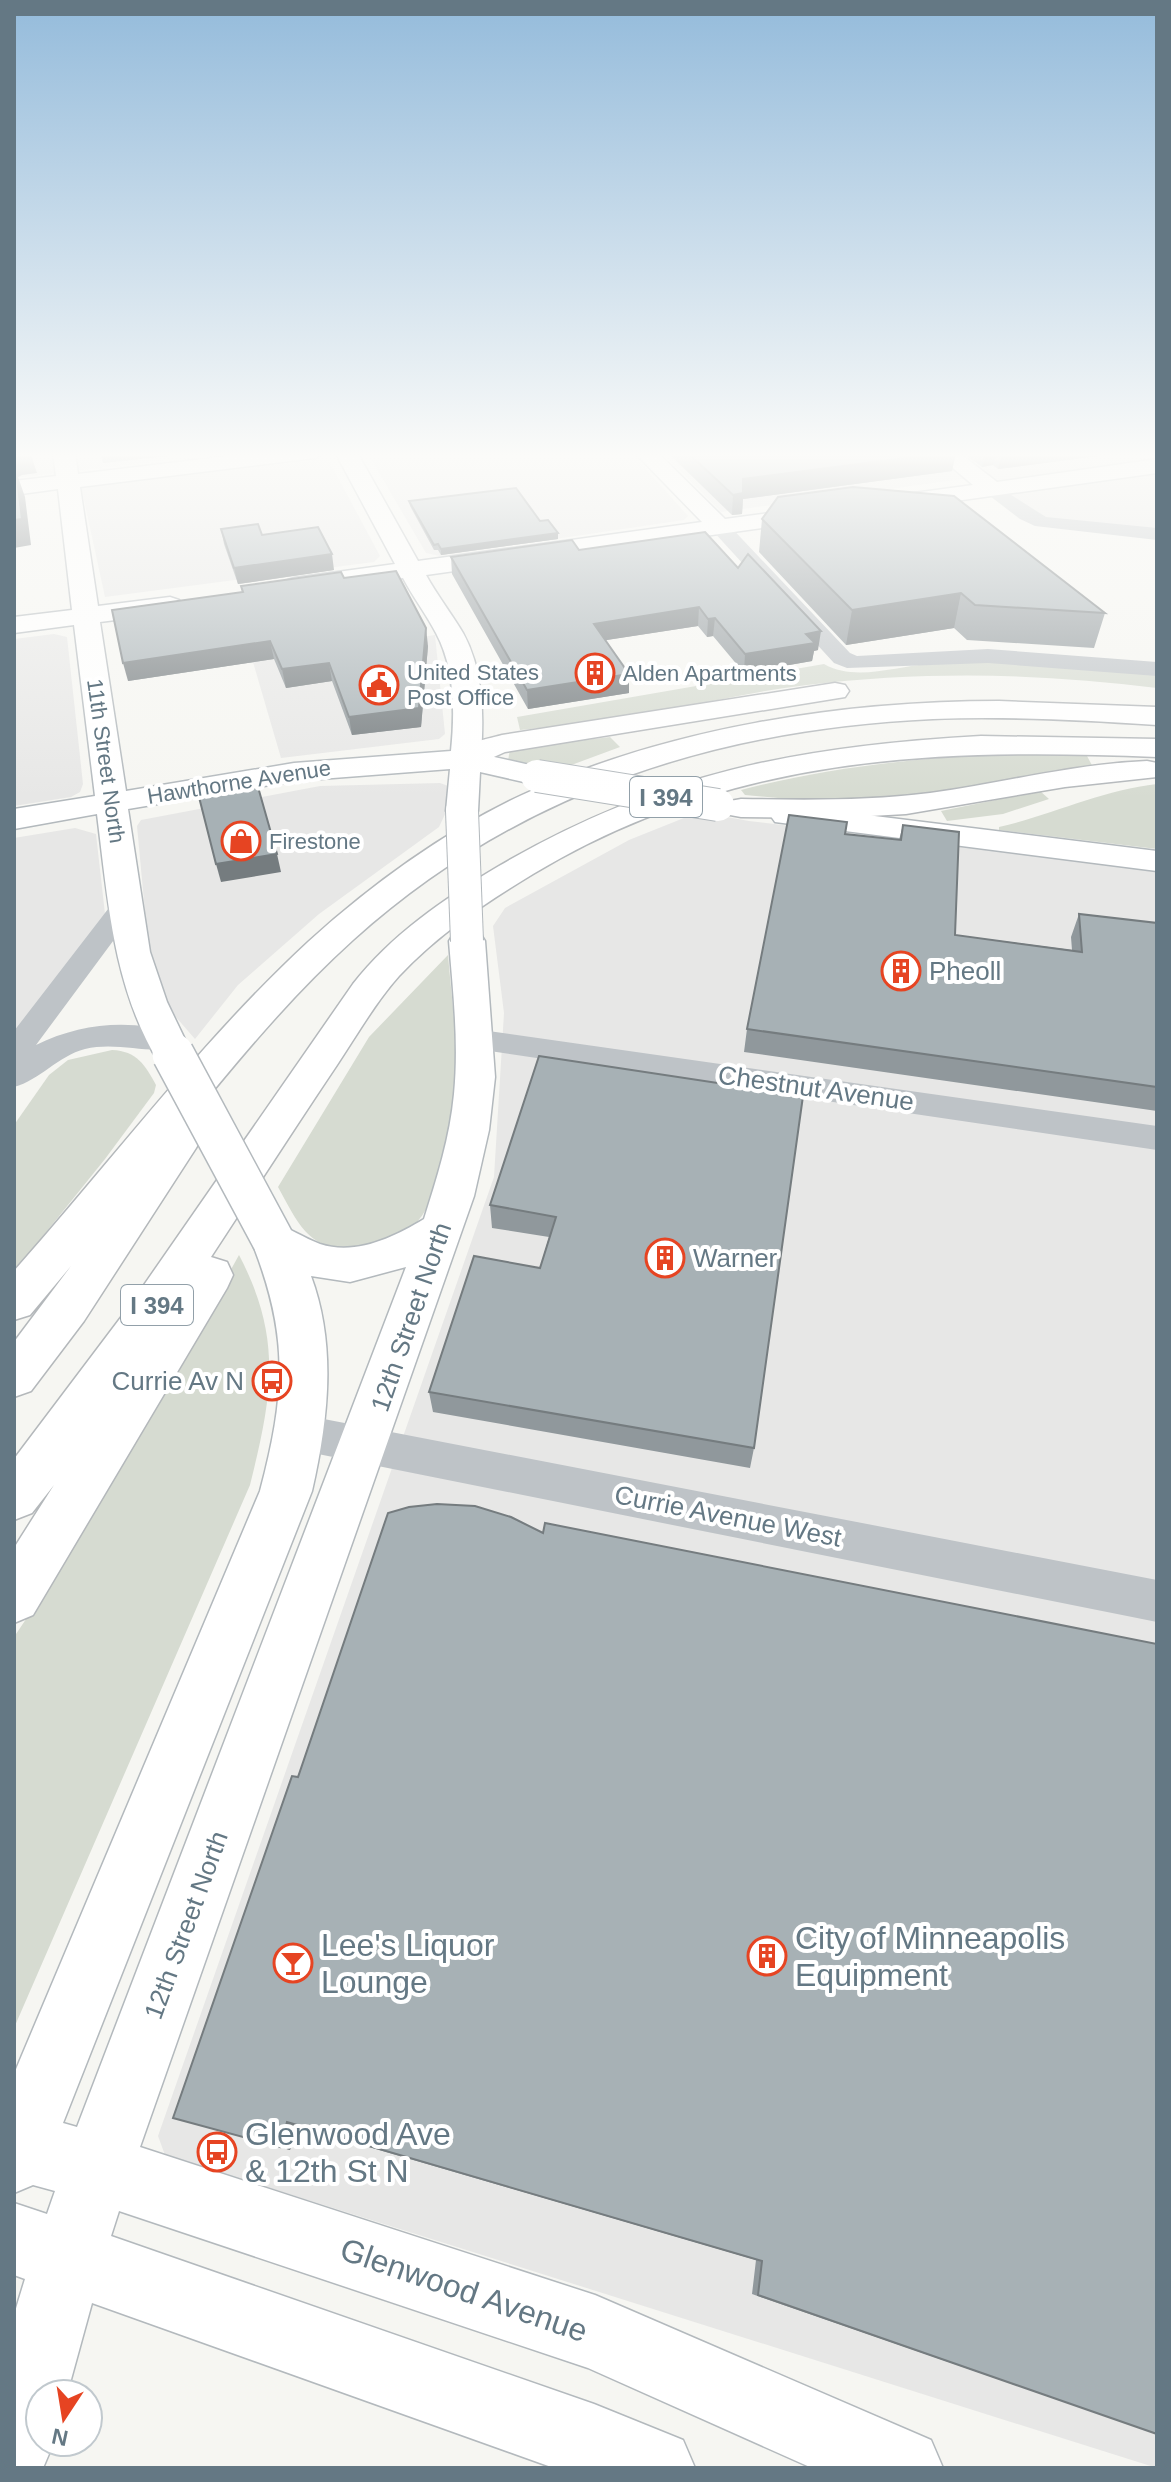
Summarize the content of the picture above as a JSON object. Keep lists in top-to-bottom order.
{
  "streets": {
    "main road": [
      "11th Street North",
      "Hawthorne Avenue",
      "I 394",
      "12th Street North",
      "Glenwood Avenue"
    ],
    "street": ["Chestnut Avenue", "Currie Avenue West"]
  },
  "crossings": [
    ["11th Street North", "Hawthorne Avenue"],
    ["Hawthorne Avenue", "12th Street North"],
    ["Chestnut Avenue", "12th Street North"],
    ["12th Street North", "Currie Avenue West"],
    ["12th Street North", "Glenwood Avenue"]
  ],
  "places": {
    "building": [
      "Alden Apartments",
      "Pheoll",
      "Warner",
      "City of Minneapolis Equipment"
    ],
    "public building": ["United States Post Office"],
    "shop": ["Firestone"],
    "bus stop": ["Currie Av N", "Glenwood Ave & 12th St N"],
    "bar": ["Lee's Liquor Lounge"]
  },
  "north": "bottom"
}
